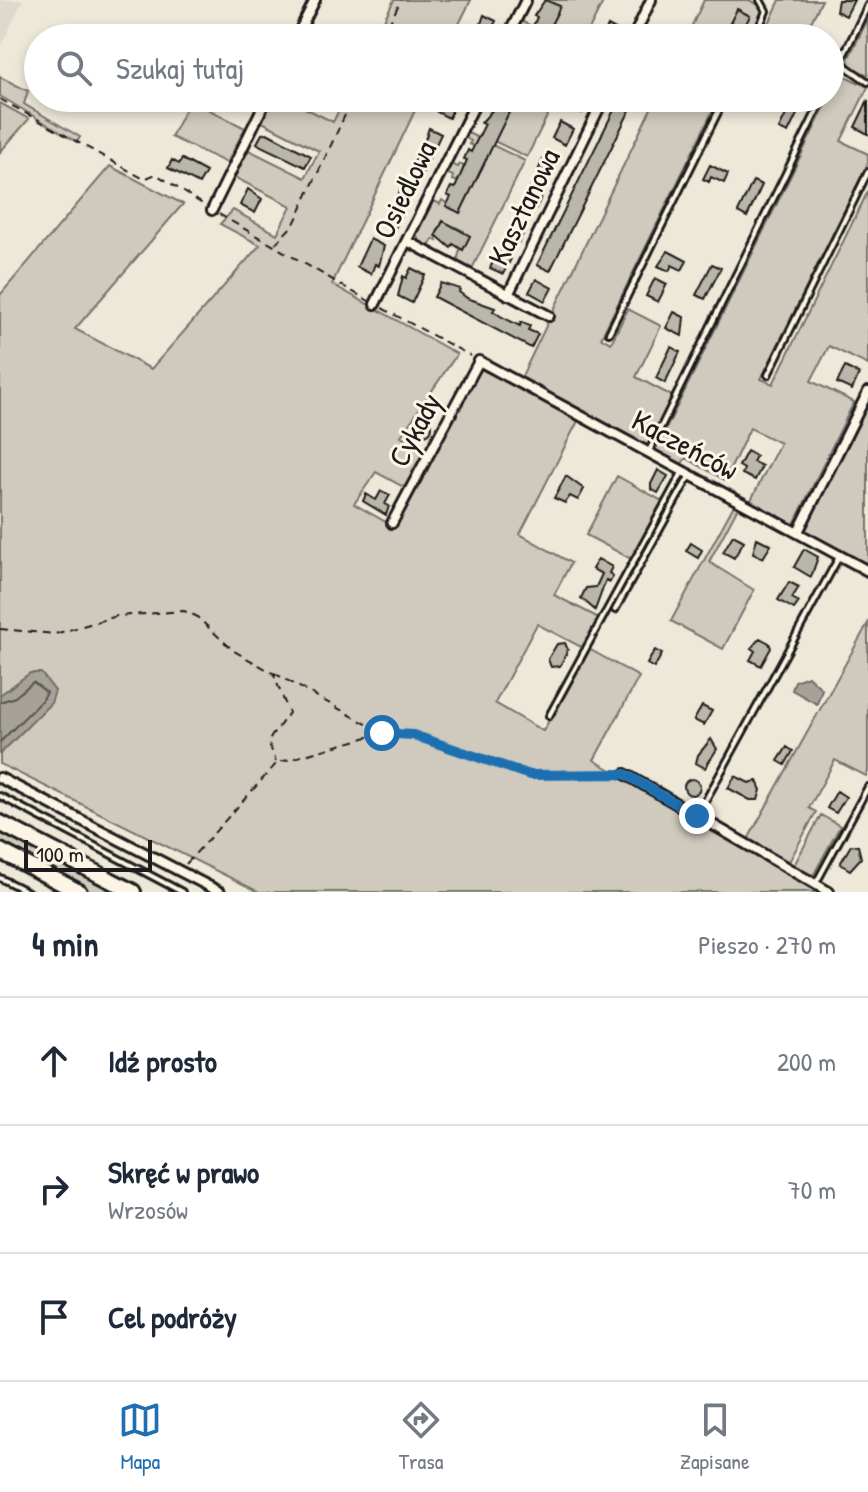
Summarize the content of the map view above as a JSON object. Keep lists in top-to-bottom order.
{
  "streets": {
    "street": [
      "Osiedlowa",
      "Kasztanowa",
      "Cykady",
      "Kaczeńców"
    ]
  },
  "crossings": [
    ["Osiedlowa", "Kasztanowa"],
    ["Cykady", "Kaczeńców"]
  ],
  "scale_bar": "100 m",
  "page": {
    "search": "Szukaj tutaj",
    "scale": "100 m",
    "heading": ["4 min", "Pieszo · 270 m"],
    "list": [
      ["Idź prosto", "200 m"],
      ["Skręć w prawo", "Wrzosów", "70 m"],
      "Cel podróży"
    ],
    "nav": ["Mapa", "Trasa", "Zapisane"]
  }
}
